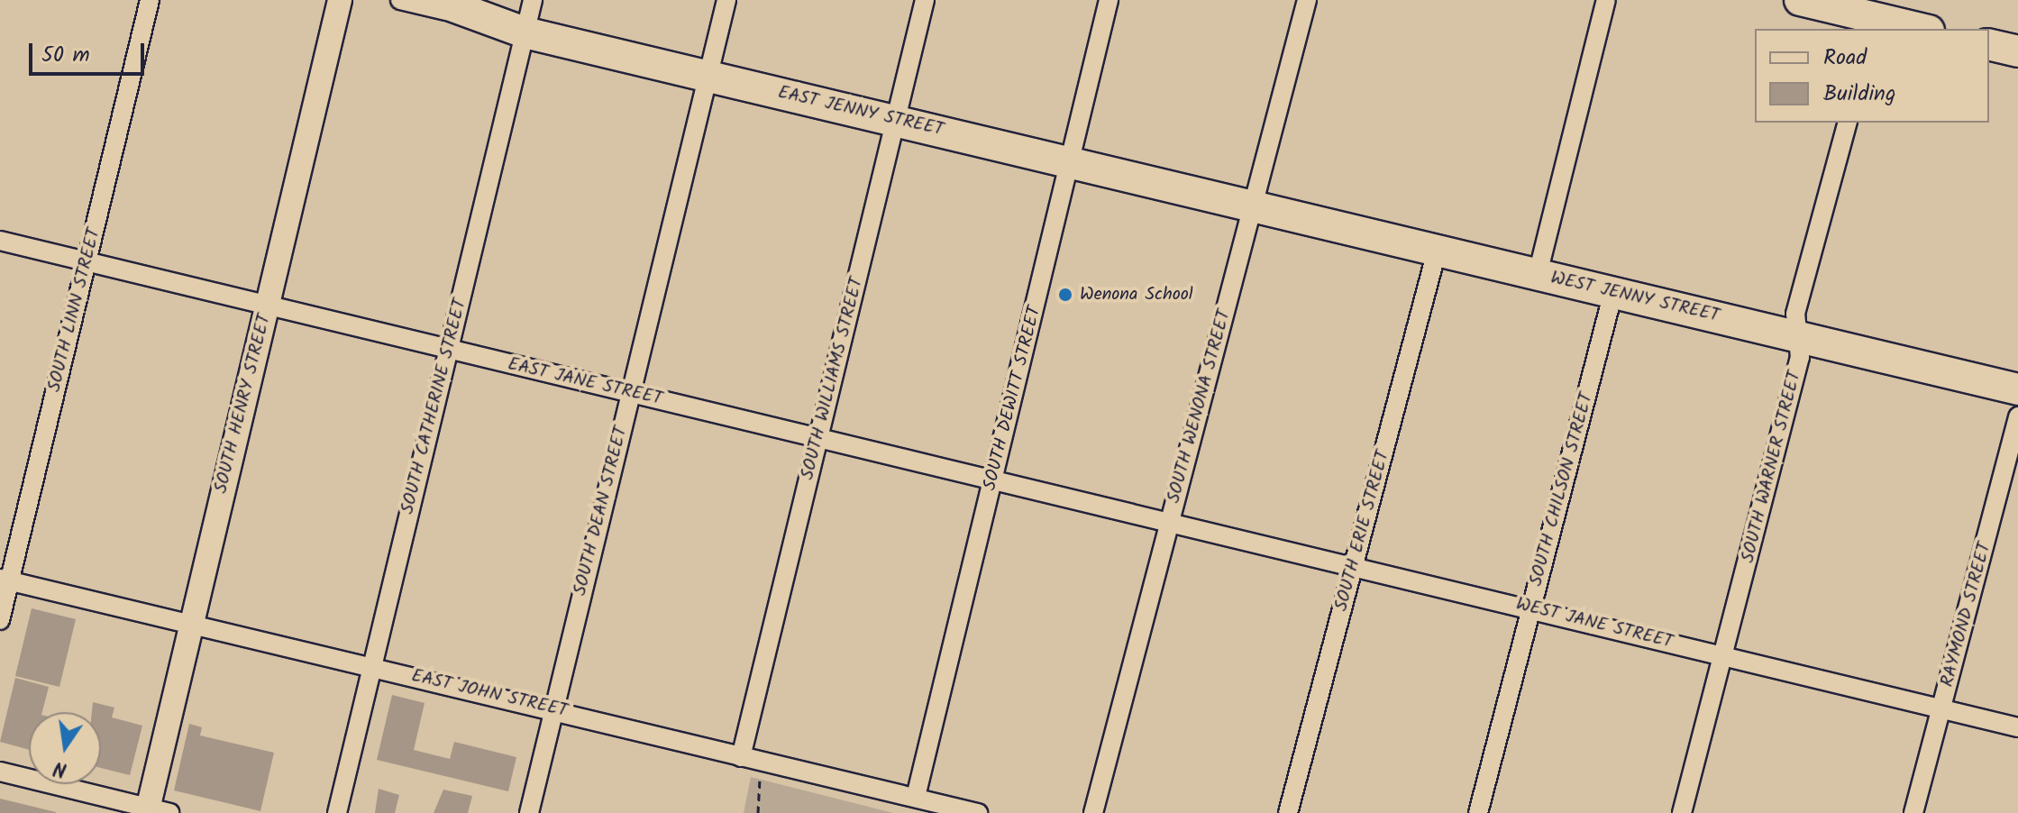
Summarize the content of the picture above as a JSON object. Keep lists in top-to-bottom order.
{
  "streets": {
    "highway": ["EAST JENNY STREET", "WEST JENNY STREET"],
    "street": [
      "SOUTH LINN STREET",
      "SOUTH WILLIAMS STREET",
      "EAST JANE STREET",
      "SOUTH DEWITT STREET",
      "SOUTH HENRY STREET",
      "SOUTH CATHERINE STREET",
      "SOUTH WENONA STREET",
      "SOUTH WARNER STREET",
      "SOUTH CHILSON STREET",
      "SOUTH DEAN STREET",
      "SOUTH ERIE STREET",
      "RAYMOND STREET",
      "WEST JANE STREET",
      "EAST JOHN STREET"
    ]
  },
  "crossings": [
    ["EAST JENNY STREET", "WEST JENNY STREET"],
    ["EAST JENNY STREET", "SOUTH WILLIAMS STREET"],
    ["EAST JENNY STREET", "SOUTH DEWITT STREET"],
    ["EAST JENNY STREET", "SOUTH CATHERINE STREET"],
    ["EAST JENNY STREET", "SOUTH WENONA STREET"],
    ["EAST JENNY STREET", "SOUTH DEAN STREET"],
    ["WEST JENNY STREET", "SOUTH WENONA STREET"],
    ["WEST JENNY STREET", "SOUTH WARNER STREET"],
    ["WEST JENNY STREET", "SOUTH CHILSON STREET"],
    ["WEST JENNY STREET", "SOUTH ERIE STREET"],
    ["SOUTH LINN STREET", "EAST JANE STREET"],
    ["SOUTH LINN STREET", "EAST JOHN STREET"],
    ["SOUTH WILLIAMS STREET", "EAST JANE STREET"],
    ["SOUTH WILLIAMS STREET", "EAST JOHN STREET"],
    ["EAST JANE STREET", "SOUTH DEWITT STREET"],
    ["EAST JANE STREET", "SOUTH HENRY STREET"],
    ["EAST JANE STREET", "SOUTH CATHERINE STREET"],
    ["EAST JANE STREET", "SOUTH WENONA STREET"],
    ["EAST JANE STREET", "SOUTH DEAN STREET"],
    ["EAST JANE STREET", "WEST JANE STREET"],
    ["SOUTH DEWITT STREET", "EAST JOHN STREET"],
    ["SOUTH HENRY STREET", "EAST JOHN STREET"],
    ["SOUTH CATHERINE STREET", "EAST JOHN STREET"],
    ["SOUTH WENONA STREET", "WEST JANE STREET"],
    ["SOUTH WARNER STREET", "WEST JANE STREET"],
    ["SOUTH CHILSON STREET", "WEST JANE STREET"],
    ["SOUTH DEAN STREET", "EAST JOHN STREET"],
    ["SOUTH ERIE STREET", "WEST JANE STREET"],
    ["RAYMOND STREET", "WEST JANE STREET"]
  ],
  "places": ["Wenona School"],
  "legend": ["Road", "Building"],
  "scale_bar": "50 m",
  "north": "bottom"
}
